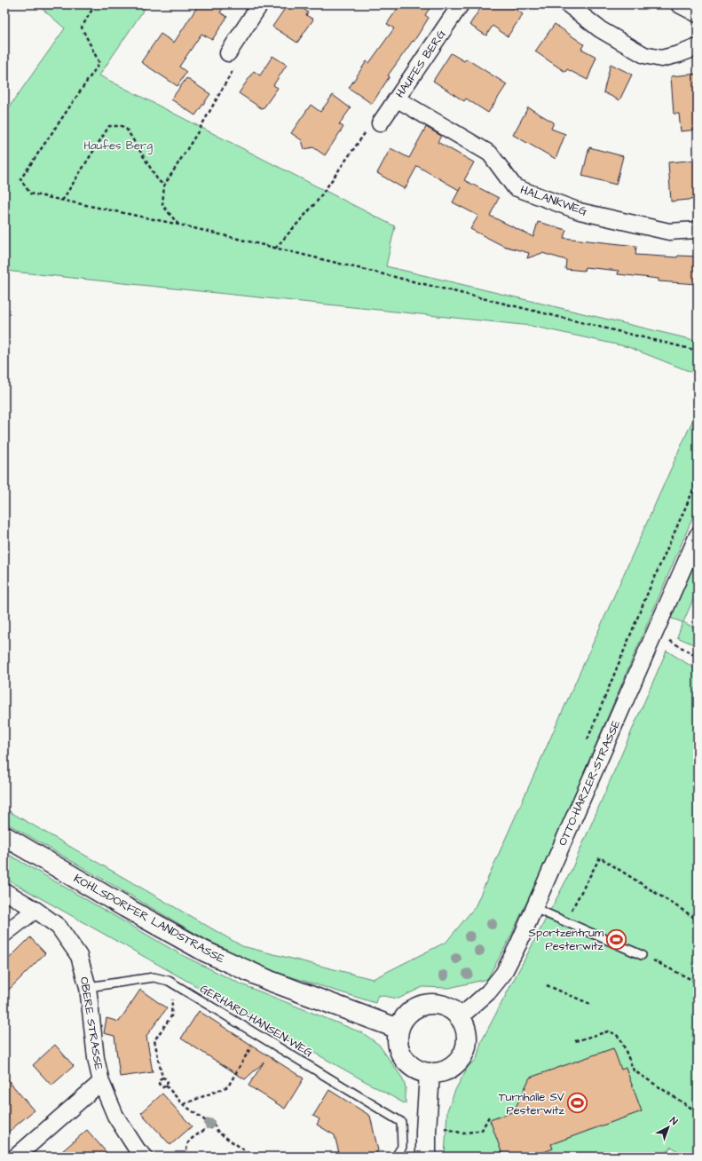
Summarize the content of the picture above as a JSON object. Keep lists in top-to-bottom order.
{
  "streets": {
    "street": [
      "HAUFES BERG",
      "HALANKWEG",
      "OTTO-HARZER-STRASSE",
      "KOHLSDORFER LANDSTRASSE",
      "OBERE STRASSE"
    ],
    "lane": ["GERHARD-HANSEN-WEG"]
  },
  "crossings": [
    ["HAUFES BERG", "HALANKWEG"],
    ["OTTO-HARZER-STRASSE", "KOHLSDORFER LANDSTRASSE"],
    ["GERHARD-HANSEN-WEG", "OBERE STRASSE"]
  ],
  "parks": ["Haufes Berg"],
  "places": {
    "sports": ["Sportzentrum Pesterwitz", "Turnhalle SV Pesterwitz"]
  },
  "north": "top right"
}
